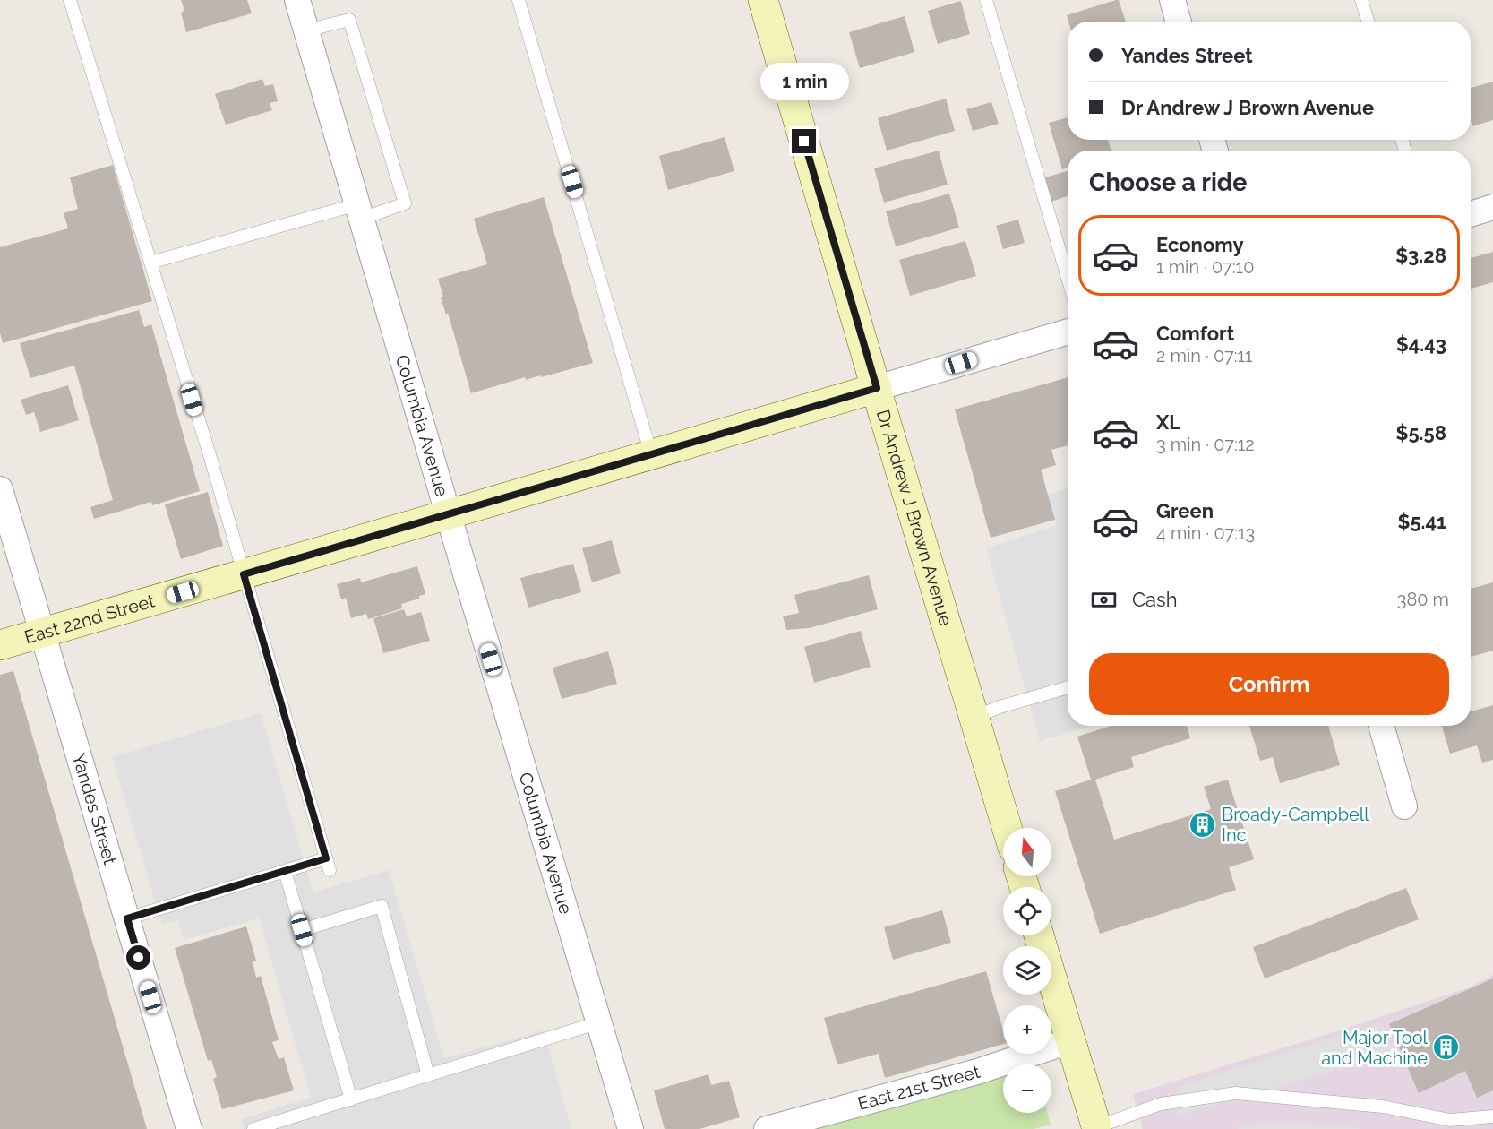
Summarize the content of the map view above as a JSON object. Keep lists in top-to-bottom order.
{
  "streets": {
    "main road": ["Dr Andrew J Brown Avenue", "East 22nd Street"],
    "street": ["Columbia Avenue", "Yandes Street", "East 21st Street"]
  },
  "crossings": [
    ["Columbia Avenue", "East 22nd Street"],
    ["Dr Andrew J Brown Avenue", "East 22nd Street"],
    ["East 22nd Street", "Yandes Street"]
  ],
  "places": {
    "building": ["Broady-Campbell Inc", "Major Tool and Machine"]
  },
  "north": "top",
  "page": {
    "banner": ["Yandes Street", "Dr Andrew J Brown Avenue"],
    "bubble": "1 min",
    "heading": "Choose a ride",
    "list": [
      {
        "name": "Economy",
        "note": "1 min · 07:10",
        "value": "$3.28"
      },
      {
        "name": "Comfort",
        "note": "2 min · 07:11",
        "value": "$4.43"
      },
      {
        "name": "XL",
        "note": "3 min · 07:12",
        "value": "$5.58"
      },
      {
        "name": "Green",
        "note": "4 min · 07:13",
        "value": "$5.41"
      }
    ],
    "pay": ["Cash", "380 m"],
    "buttons": "Confirm",
    "map_buttons": ["+", "−"]
  }
}
